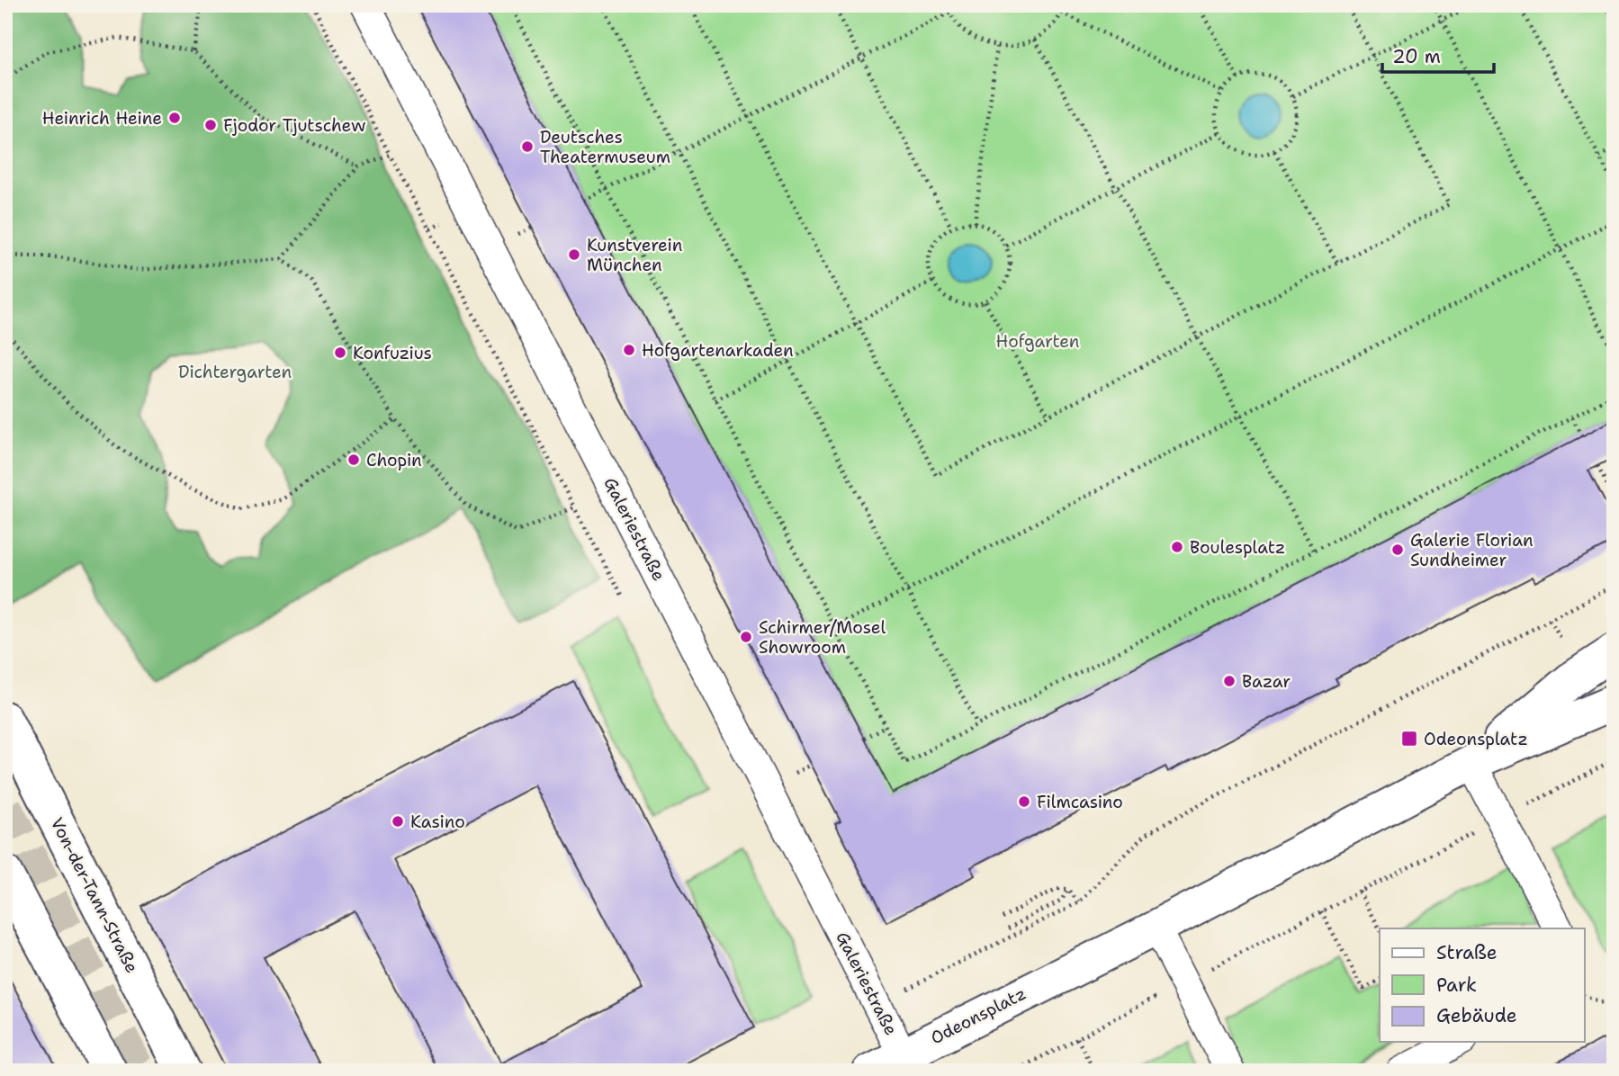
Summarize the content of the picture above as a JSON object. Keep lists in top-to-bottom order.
{
  "streets": {
    "street": ["Galeriestraße", "Von-der-Tann-Straße", "Odeonsplatz"]
  },
  "crossings": [
    ["Galeriestraße", "Odeonsplatz"]
  ],
  "parks": ["Hofgarten", "Dichtergarten"],
  "places": {
    "other": [
      "Heinrich Heine",
      "Fjodor Tjutschew",
      "Deutsches Theatermuseum",
      "Kunstverein München",
      "Hofgartenarkaden",
      "Konfuzius",
      "Chopin",
      "Boulesplatz",
      "Galerie Florian Sundheimer",
      "Schirmer/Mosel Showroom",
      "Bazar",
      "Filmcasino",
      "Kasino"
    ],
    "transit": ["Odeonsplatz"]
  },
  "legend": ["Straße", "Park", "Gebäude"],
  "scale_bar": "20 m"
}
